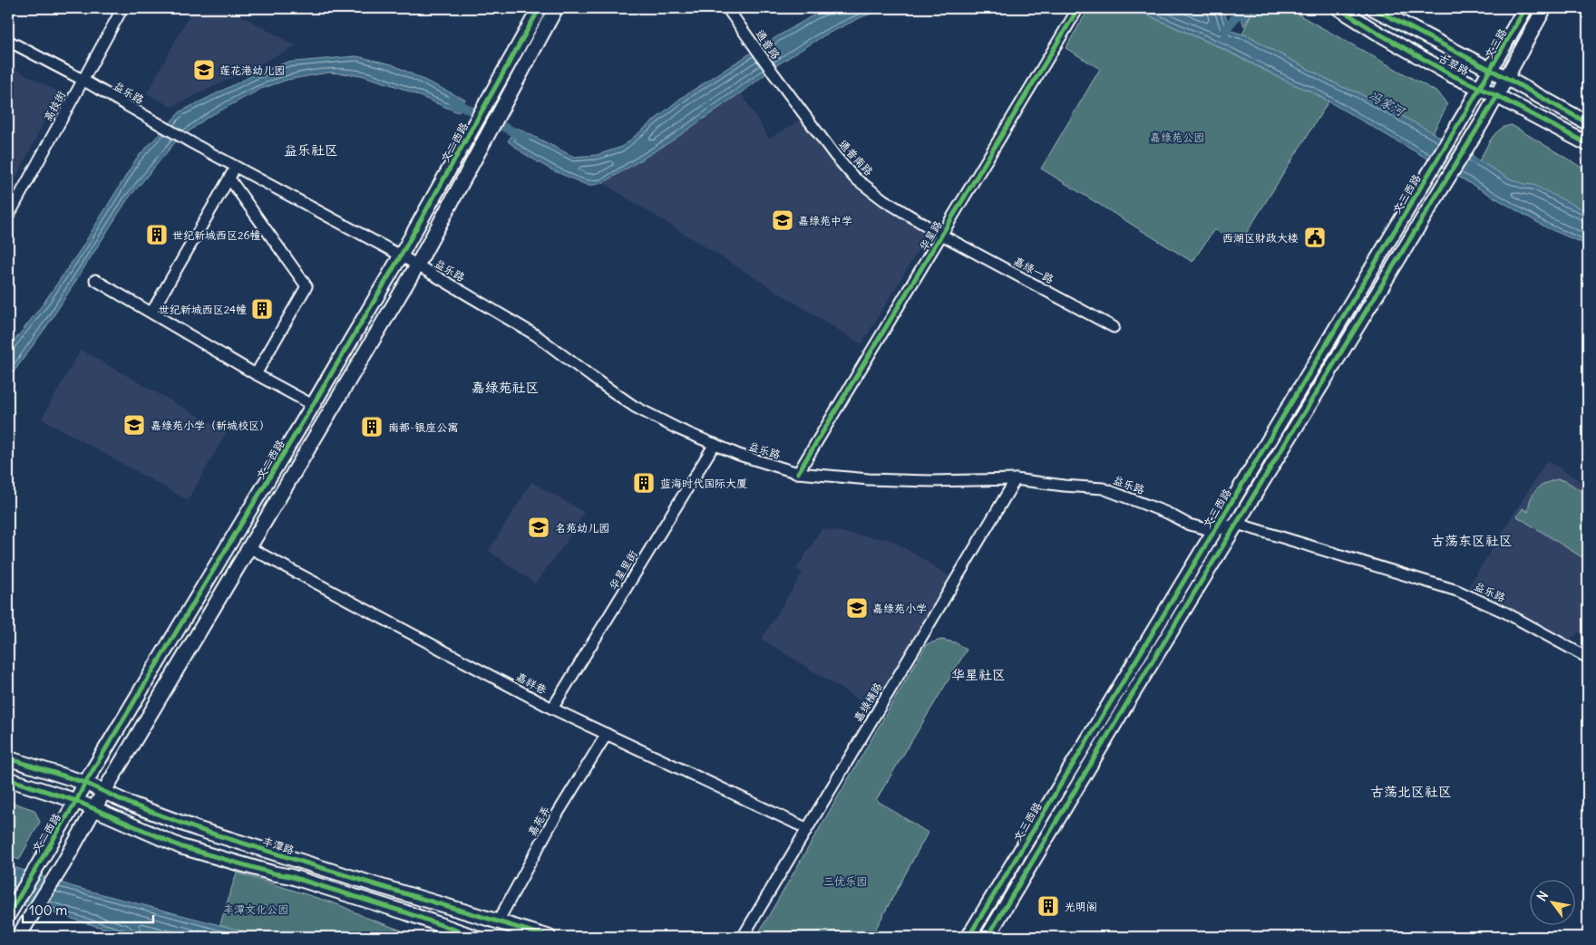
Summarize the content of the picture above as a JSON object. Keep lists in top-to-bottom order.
{
  "streets": {
    "main road": [
      "文三路",
      "古翠路",
      "文二西路",
      "文三西路",
      "丰潭路"
    ],
    "street": [
      "通普路",
      "益乐路",
      "高技街",
      "通普南路",
      "华星路",
      "嘉绿一路",
      "华星里街",
      "嘉祥巷",
      "嘉绿横路",
      "嘉苑弄"
    ]
  },
  "crossings": [
    ["文三路", "古翠路"],
    ["文三路", "文三西路"],
    ["通普路", "通普南路"],
    ["古翠路", "文三西路"],
    ["益乐路", "高技街"],
    ["益乐路", "文二西路"],
    ["益乐路", "文三西路"],
    ["益乐路", "华星路"],
    ["益乐路", "华星里街"],
    ["益乐路", "嘉绿横路"],
    ["文二西路", "丰潭路"],
    ["通普南路", "华星路"],
    ["通普南路", "嘉绿一路"],
    ["华星路", "嘉绿一路"],
    ["华星里街", "嘉祥巷"],
    ["嘉祥巷", "嘉绿横路"],
    ["嘉祥巷", "嘉苑弄"],
    ["嘉苑弄", "丰潭路"]
  ],
  "districts": [
    "益乐社区",
    "嘉绿苑社区",
    "古荡东区社区",
    "华星社区",
    "古荡北区社区"
  ],
  "water": ["冯家河"],
  "parks": ["嘉绿苑公园", "三优乐园", "丰潭文化公园"],
  "places": {
    "school or university": [
      "莲花港幼儿园",
      "嘉绿苑中学",
      "嘉绿苑小学（新城校区）",
      "名苑幼儿园",
      "嘉绿苑小学"
    ],
    "building": [
      "世纪新城西区26幢",
      "世纪新城西区24幢",
      "南都-银座公寓",
      "蓝海时代国际大厦",
      "光明阁"
    ],
    "public building": ["西湖区财政大楼"]
  },
  "scale_bar": "100 m",
  "north": "top left"
}
